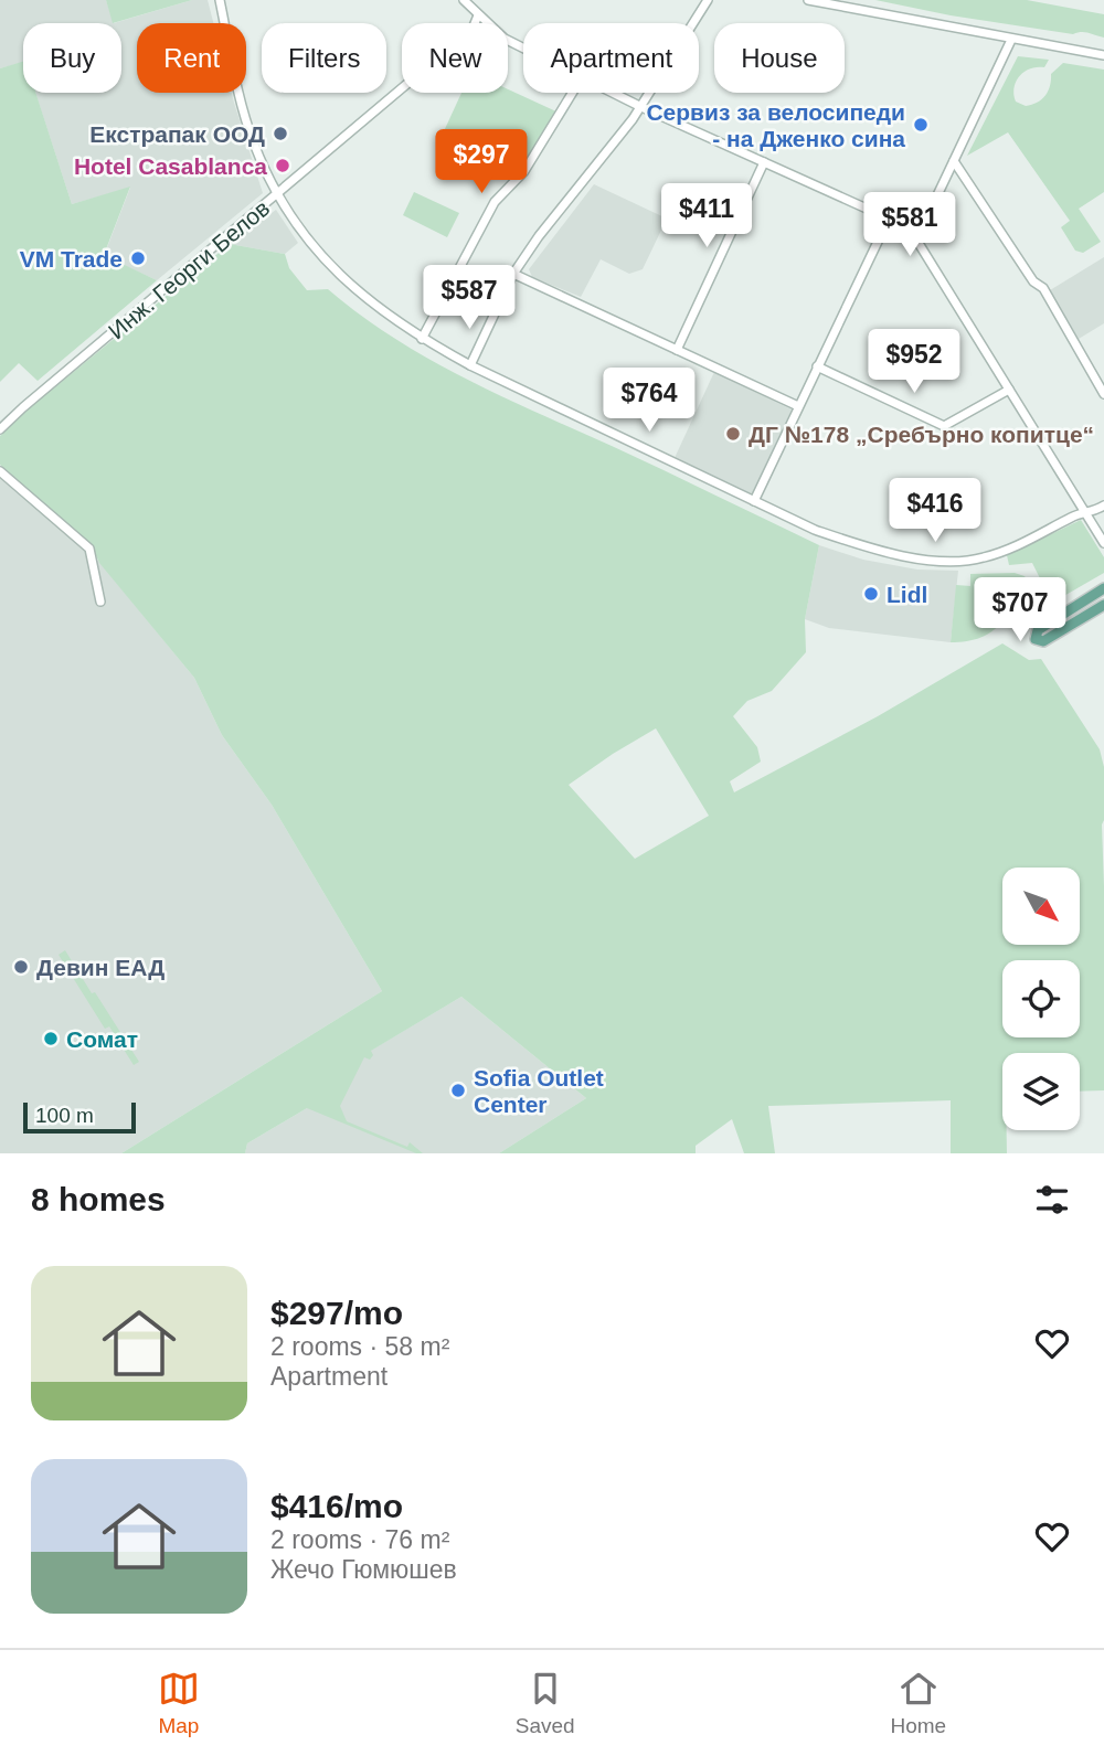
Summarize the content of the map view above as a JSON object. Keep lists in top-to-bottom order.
{
  "streets": {
    "street": ["Инж. Георги Белов"]
  },
  "places": [
    "Сервиз за велосипеди - на Дженко сина",
    "Екстрапак ООД",
    "Hotel Casablanca",
    "VM Trade",
    "ДГ №178 „Сребърно копитце“",
    "Lidl",
    "Девин ЕАД",
    "Сомат",
    "Sofia Outlet Center"
  ],
  "scale_bar": "100 m",
  "north": "bottom right",
  "page": {
    "chip": [
      "Buy",
      "Rent",
      "Filters",
      "New",
      "Apartment",
      "House"
    ],
    "price": [
      "$297",
      "$411",
      "$581",
      "$587",
      "$952",
      "$764",
      "$416",
      "$707"
    ],
    "scale": "100 m",
    "heading": "8 homes",
    "list": [
      {
        "name": "$297/mo",
        "note": "2 rooms · 58 m² · Apartment"
      },
      {
        "name": "$416/mo",
        "note": "2 rooms · 76 m² · Жечо Гюмюшев"
      }
    ],
    "tabs": ["Map", "Saved", "Home"]
  }
}
